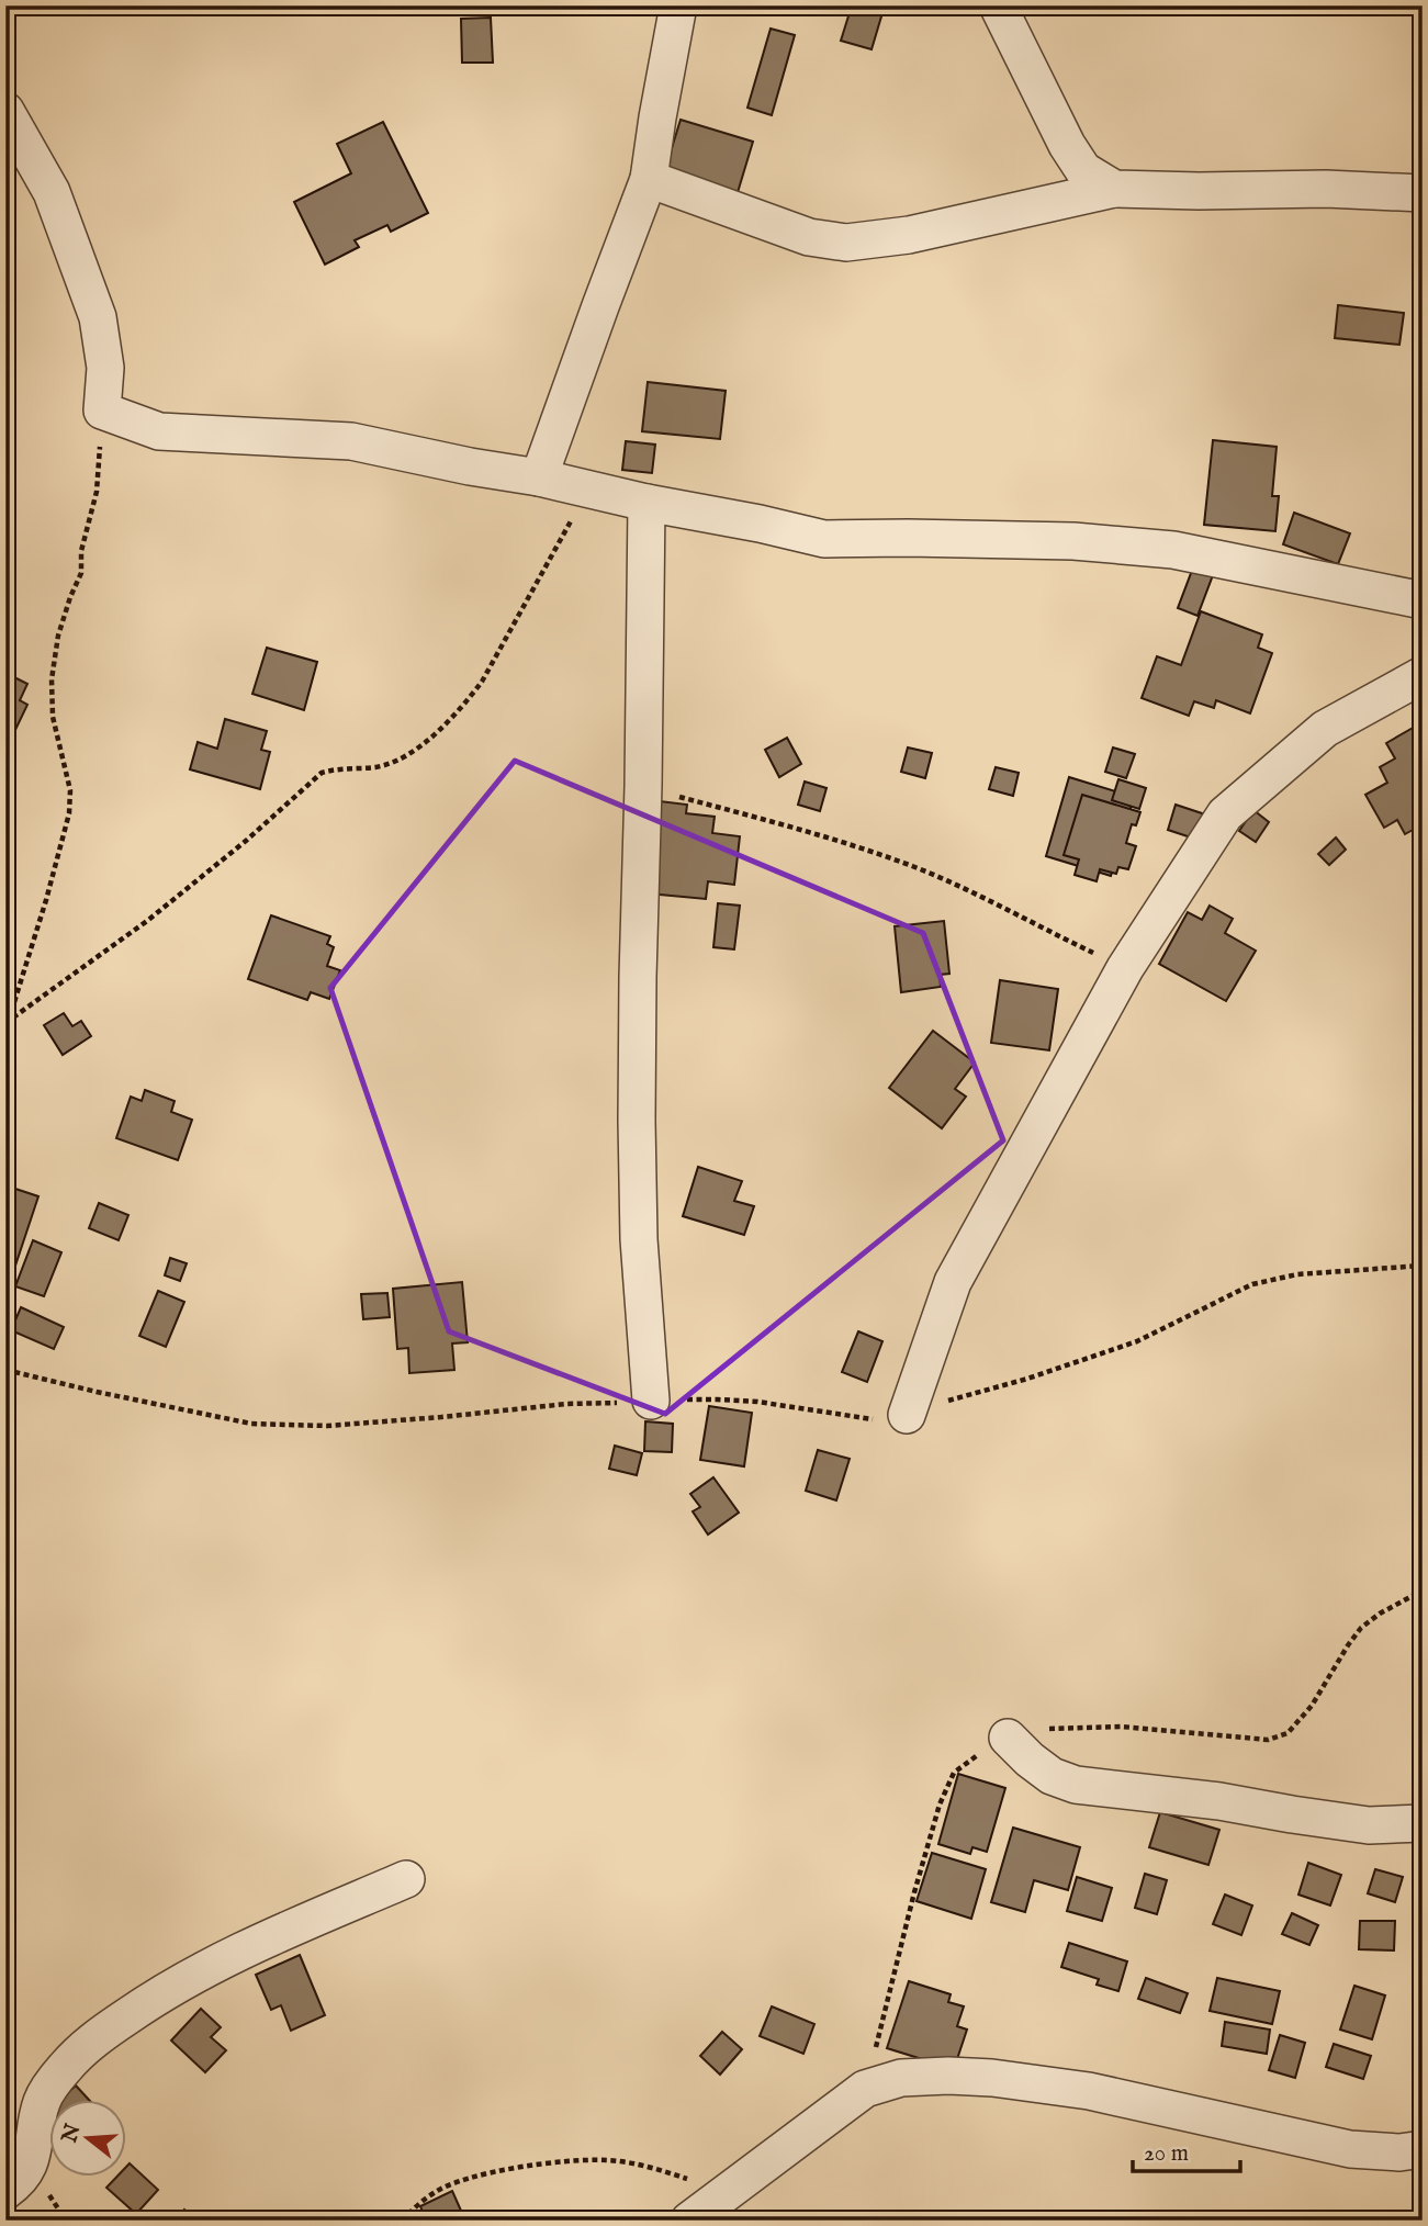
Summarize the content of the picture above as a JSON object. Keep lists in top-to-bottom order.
{
  "scale_bar": "20 m",
  "north": "left"
}
